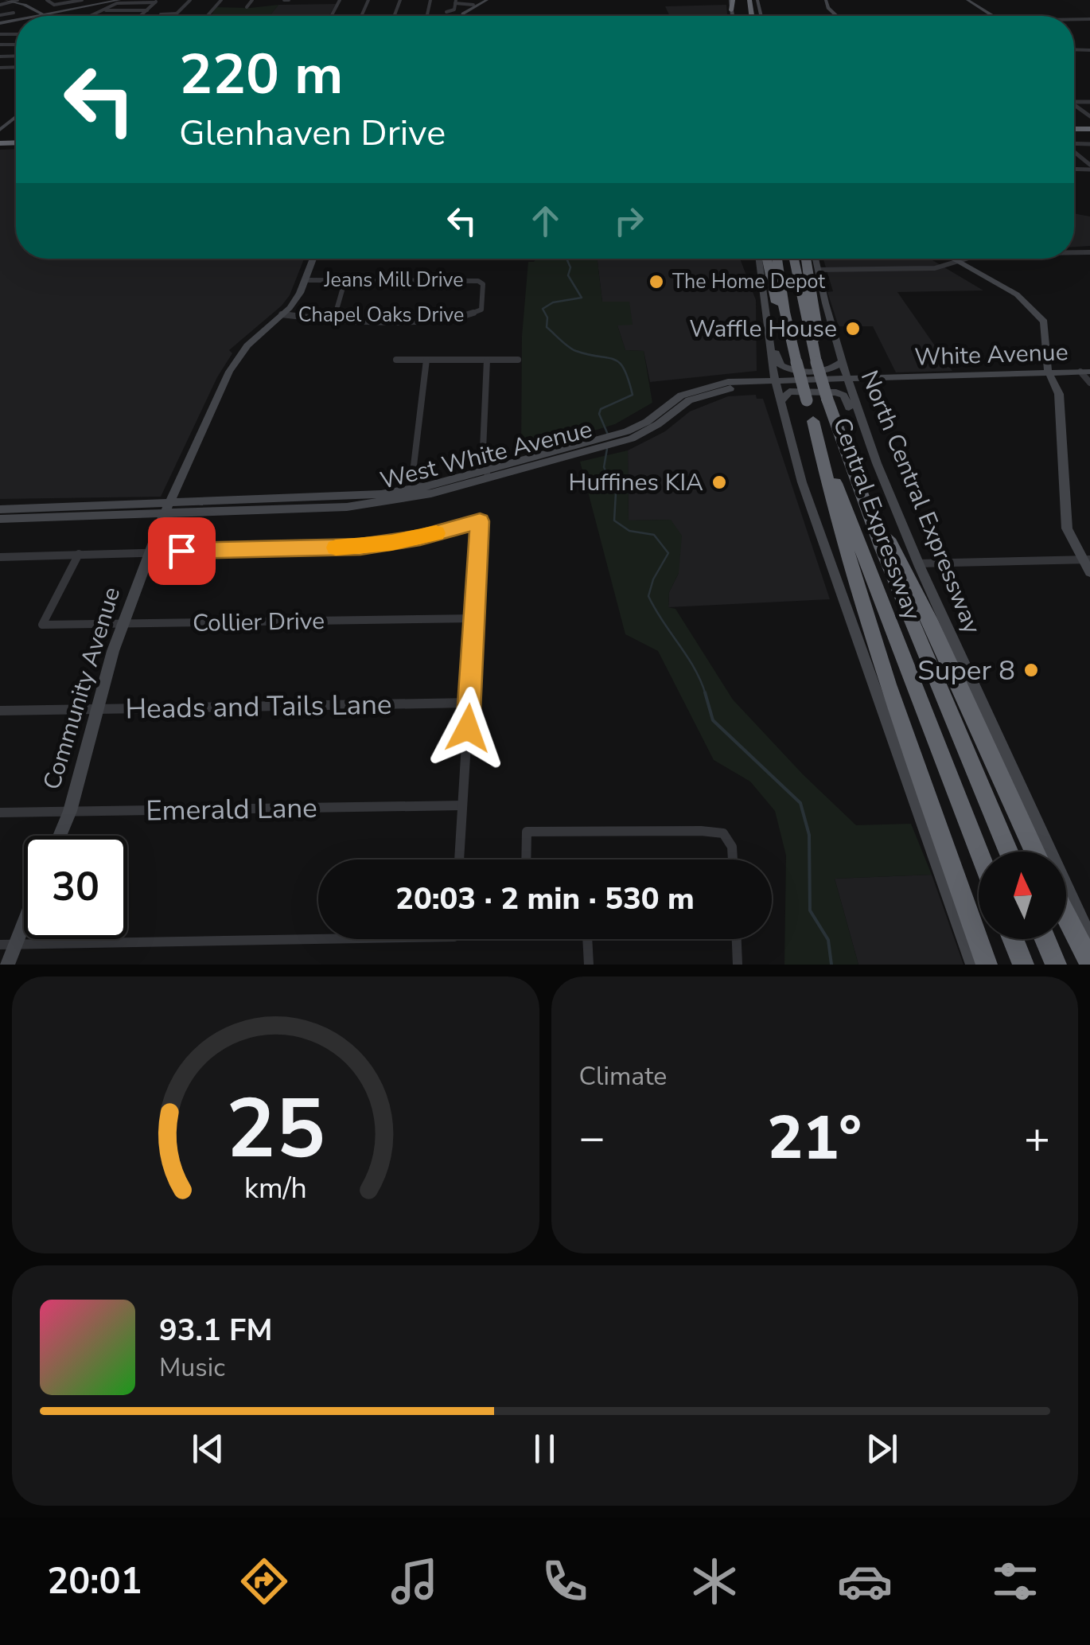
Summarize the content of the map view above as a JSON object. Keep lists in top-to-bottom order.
{
  "streets": {
    "highway": ["Central Expressway"],
    "street": [
      "Jeans Mill Drive",
      "Chapel Oaks Drive",
      "White Avenue",
      "West White Avenue",
      "North Central Expressway",
      "Collier Drive",
      "Community Avenue",
      "Heads and Tails Lane",
      "Emerald Lane"
    ]
  },
  "crossings": [
    ["Jeans Mill Drive", "Chapel Oaks Drive"],
    ["Jeans Mill Drive", "Community Avenue"],
    ["Chapel Oaks Drive", "Community Avenue"],
    ["White Avenue", "West White Avenue"],
    ["White Avenue", "North Central Expressway"],
    ["West White Avenue", "North Central Expressway"],
    ["West White Avenue", "Community Avenue"],
    ["Collier Drive", "Community Avenue"],
    ["Community Avenue", "Heads and Tails Lane"],
    ["Community Avenue", "Emerald Lane"]
  ],
  "places": [
    "The Home Depot",
    "Waffle House",
    "Huffines KIA",
    "Super 8"
  ],
  "north": "top",
  "page": {
    "turn": ["220 m", "Glenhaven Drive"],
    "limit": "30",
    "trip": "20:03 · 2 min · 530 m",
    "tile": "Climate",
    "heat": ["−", "21°", "+"],
    "song": ["93.1 FM", "Music"],
    "tabs": "20:01",
    "gauge": ["25", "km/h"]
  }
}
